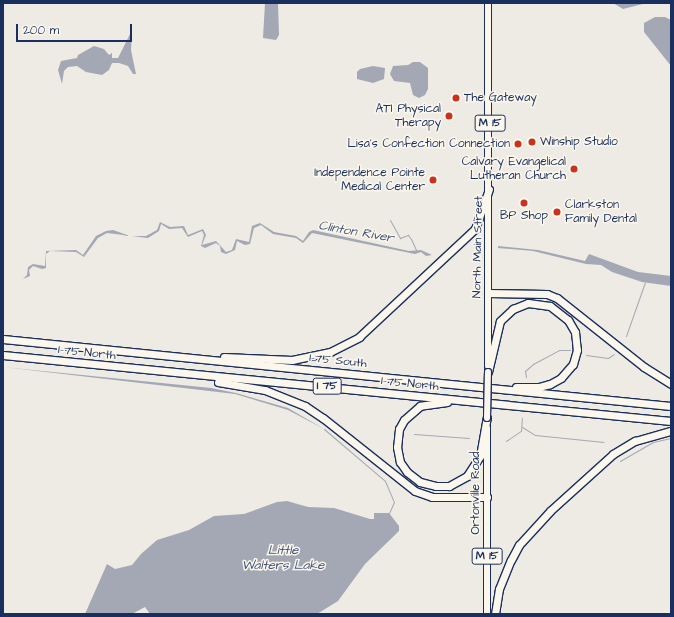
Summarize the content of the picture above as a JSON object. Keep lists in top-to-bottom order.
{
  "streets": {
    "highway": ["I-75 North", "I-75 South", "I 75"],
    "main road": ["M 15", "North Main Street", "Ortonville Road"]
  },
  "crossings": [
    ["North Main Street", "Ortonville Road"]
  ],
  "water": ["Clinton River", "Little Walters Lake"],
  "places": [
    "The Gateway",
    "ATI Physical Therapy",
    "Winship Studio",
    "Lisa's Confection Connection",
    "Calvary Evangelical Lutheran Church",
    "Independence Pointe Medical Center",
    "BP Shop",
    "Clarkston Family Dental"
  ],
  "scale_bar": "200 m"
}
